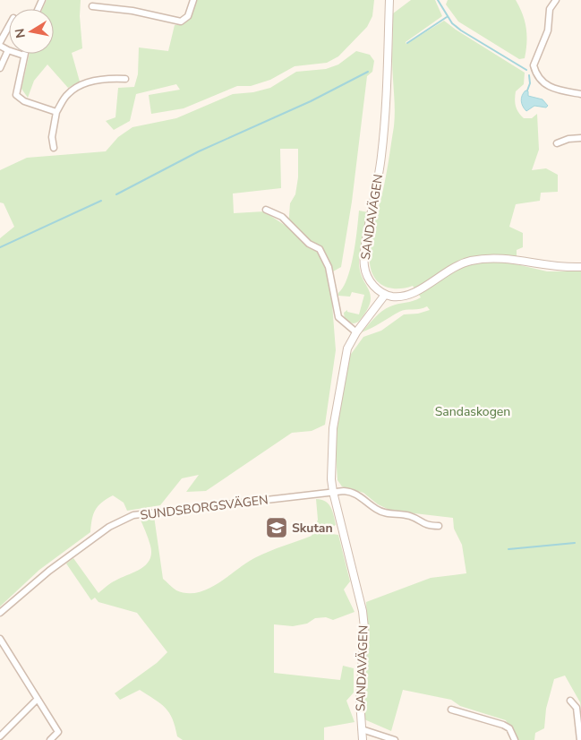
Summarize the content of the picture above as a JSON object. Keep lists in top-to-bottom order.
{
  "streets": {
    "street": ["SANDAVÄGEN", "SUNDSBORGSVÄGEN"]
  },
  "crossings": [
    ["SANDAVÄGEN", "SUNDSBORGSVÄGEN"]
  ],
  "parks": ["Sandaskogen"],
  "places": {
    "school or university": ["Skutan"]
  },
  "north": "left"
}
